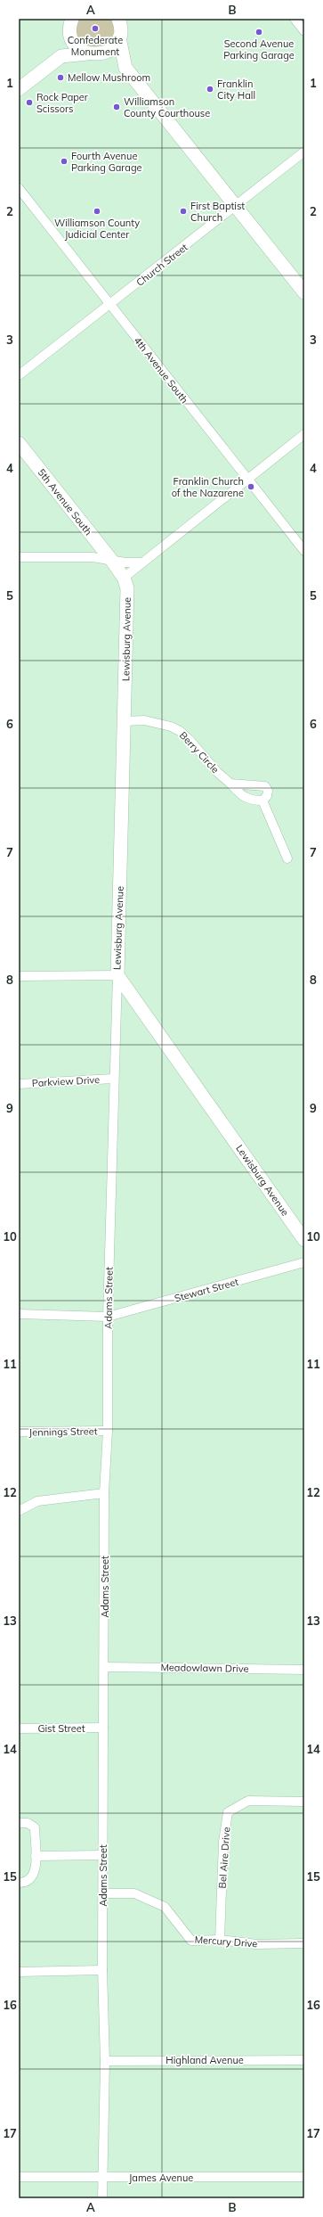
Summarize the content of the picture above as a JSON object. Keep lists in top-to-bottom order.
{
  "streets": {
    "main road": ["5th Avenue South", "Lewisburg Avenue"],
    "street": [
      "Church Street",
      "4th Avenue South",
      "Berry Circle",
      "Parkview Drive",
      "Stewart Street",
      "Adams Street",
      "Jennings Street",
      "Meadowlawn Drive",
      "Gist Street",
      "Bel Aire Drive",
      "Mercury Drive",
      "Highland Avenue",
      "James Avenue"
    ]
  },
  "crossings": [
    ["Church Street", "4th Avenue South"],
    ["5th Avenue South", "Lewisburg Avenue"],
    ["Lewisburg Avenue", "Berry Circle"],
    ["Lewisburg Avenue", "Adams Street"],
    ["Parkview Drive", "Adams Street"],
    ["Stewart Street", "Adams Street"],
    ["Adams Street", "Jennings Street"],
    ["Adams Street", "Meadowlawn Drive"],
    ["Adams Street", "Gist Street"],
    ["Adams Street", "Mercury Drive"],
    ["Adams Street", "Highland Avenue"],
    ["Adams Street", "James Avenue"],
    ["Bel Aire Drive", "Mercury Drive"]
  ],
  "places": [
    "Confederate Monument",
    "Second Avenue Parking Garage",
    "Mellow Mushroom",
    "Franklin City Hall",
    "Rock Paper Scissors",
    "Williamson County Courthouse",
    "Fourth Avenue Parking Garage",
    "Williamson County Judicial Center",
    "First Baptist Church",
    "Franklin Church of the Nazarene"
  ],
  "grid": {
    "columns": ["A", "B"],
    "rows": [
      "1",
      "2",
      "3",
      "4",
      "5",
      "6",
      "7",
      "8",
      "9",
      "10",
      "11",
      "12",
      "13",
      "14",
      "15",
      "16",
      "17"
    ]
  }
}
